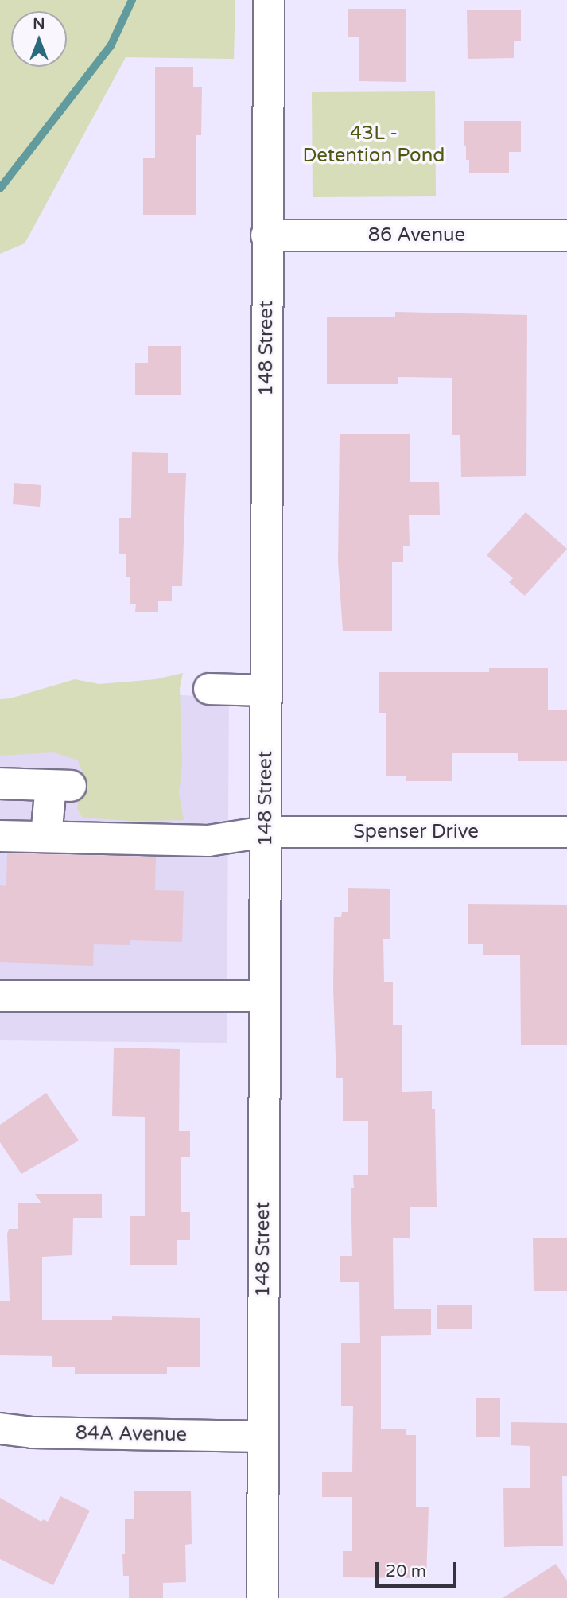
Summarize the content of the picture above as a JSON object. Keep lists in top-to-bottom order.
{
  "streets": {
    "street": [
      "86 Avenue",
      "148 Street",
      "Spenser Drive",
      "84A Avenue"
    ]
  },
  "crossings": [
    ["86 Avenue", "148 Street"],
    ["148 Street", "Spenser Drive"],
    ["148 Street", "84A Avenue"]
  ],
  "parks": ["43L - Detention Pond"],
  "scale_bar": "20 m",
  "north": "top"
}
